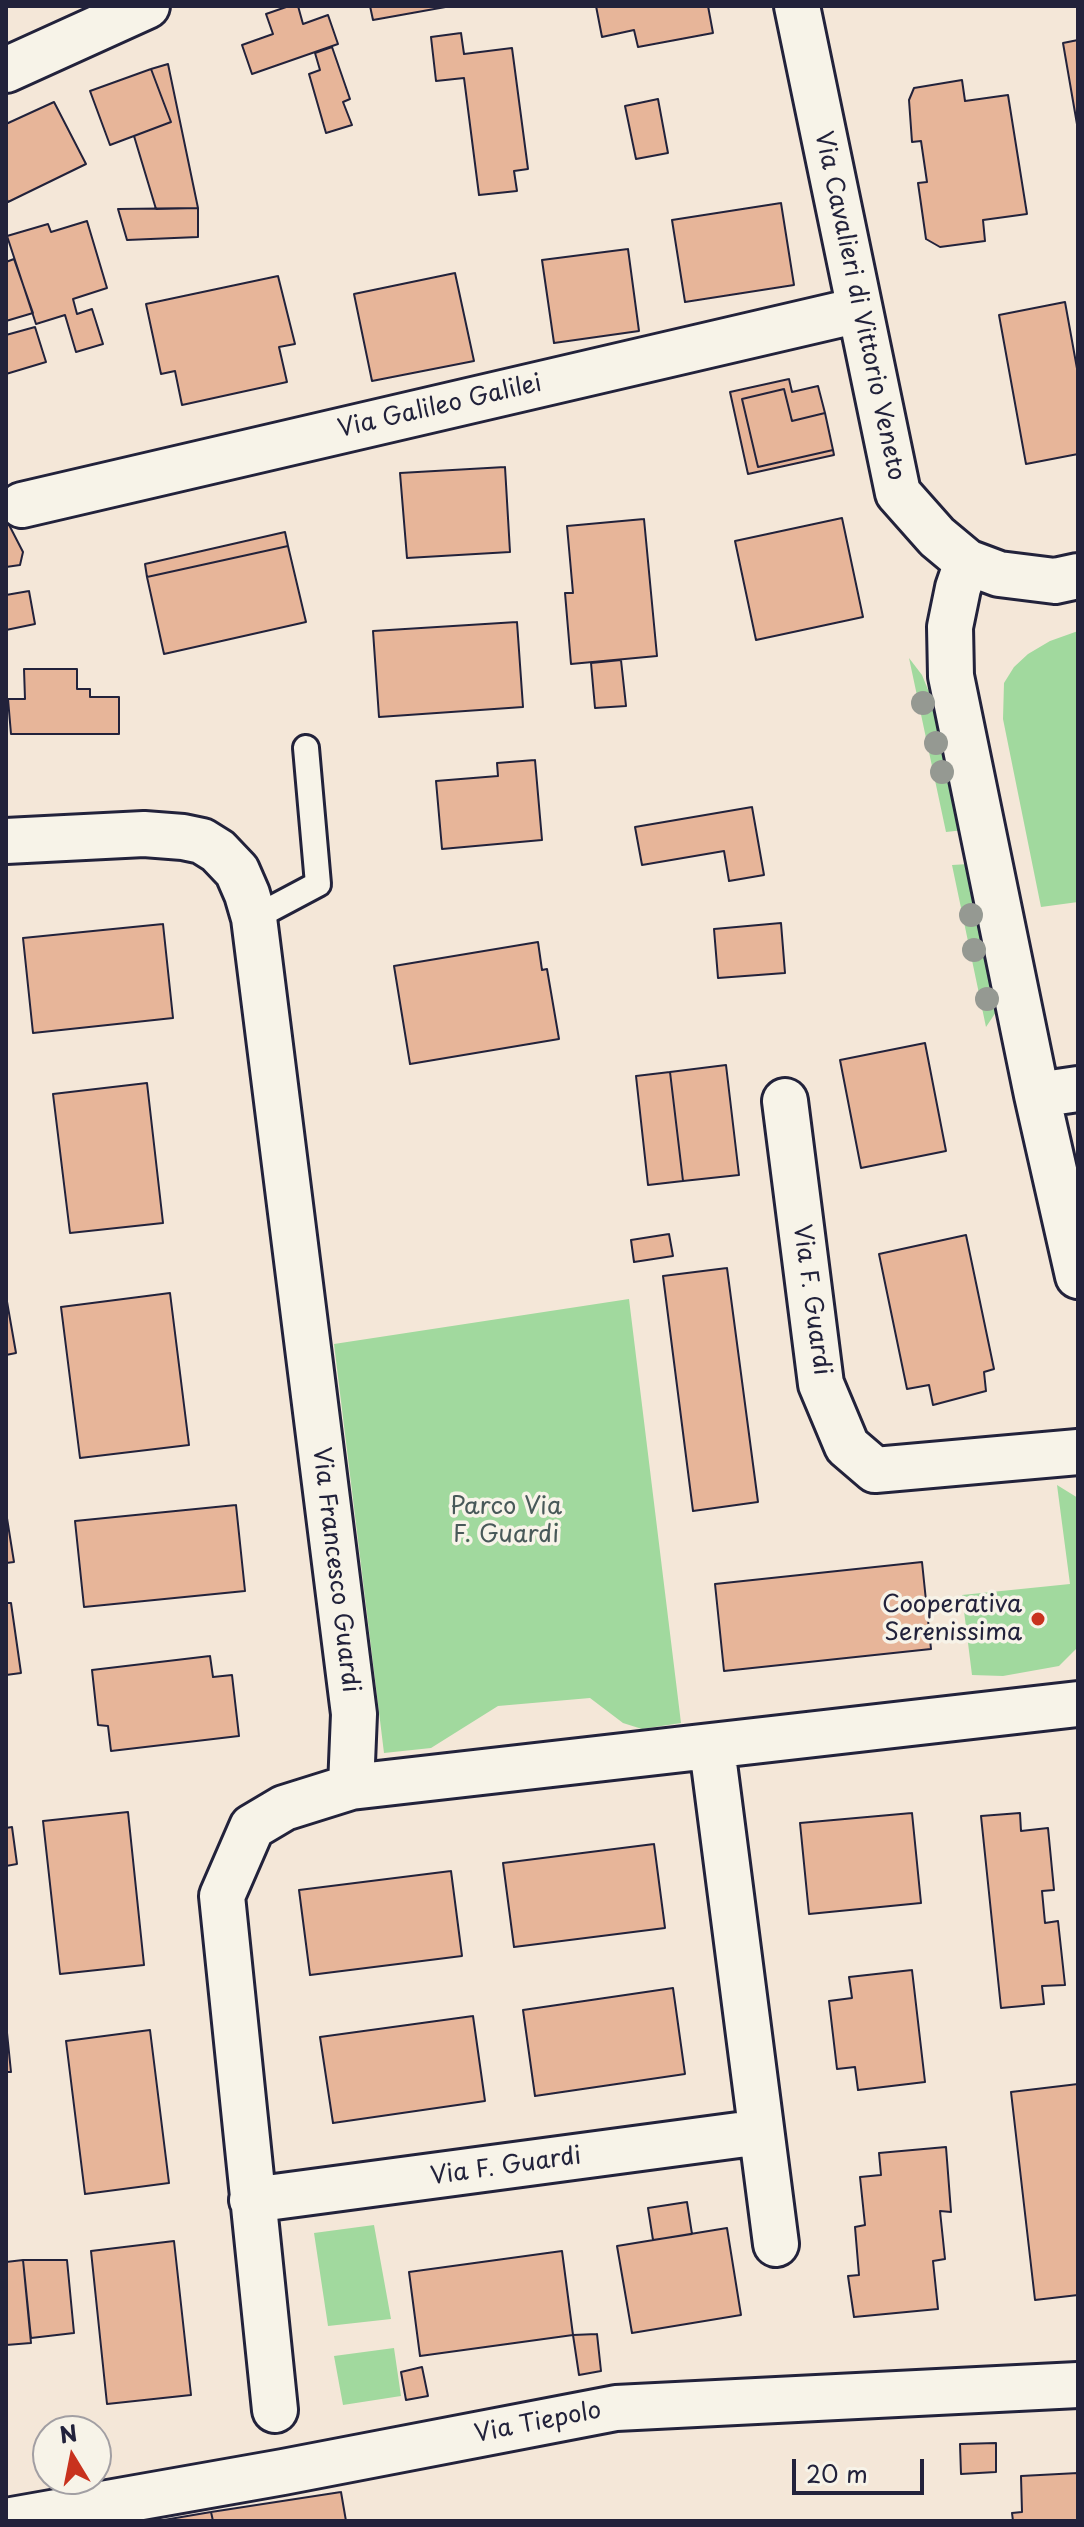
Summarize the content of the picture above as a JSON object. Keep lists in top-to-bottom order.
{
  "streets": {
    "street": [
      "Via Cavalieri di Vittorio Veneto",
      "Via Galileo Galilei",
      "Via F. Guardi",
      "Via Francesco Guardi",
      "Via Tiepolo"
    ]
  },
  "crossings": [
    ["Via Cavalieri di Vittorio Veneto", "Via Galileo Galilei"]
  ],
  "parks": ["Parco Via F. Guardi"],
  "places": ["Cooperativa Serenissima"],
  "scale_bar": "20 m",
  "north": "top"
}
